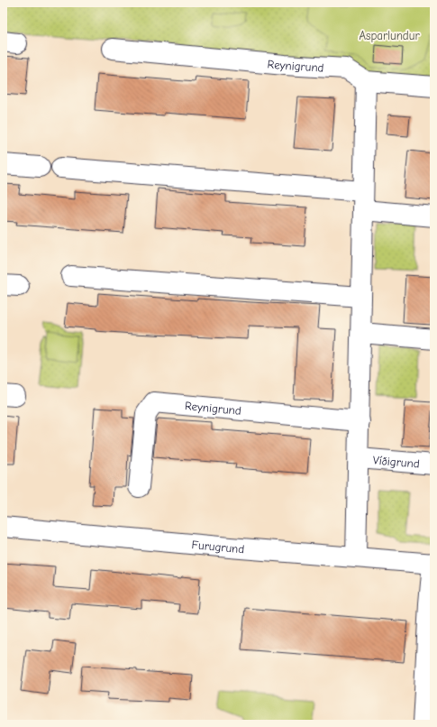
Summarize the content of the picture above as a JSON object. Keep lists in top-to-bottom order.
{
  "streets": {
    "street": ["Reynigrund", "Víðigrund", "Furugrund"]
  },
  "parks": ["Asparlundur"]
}
